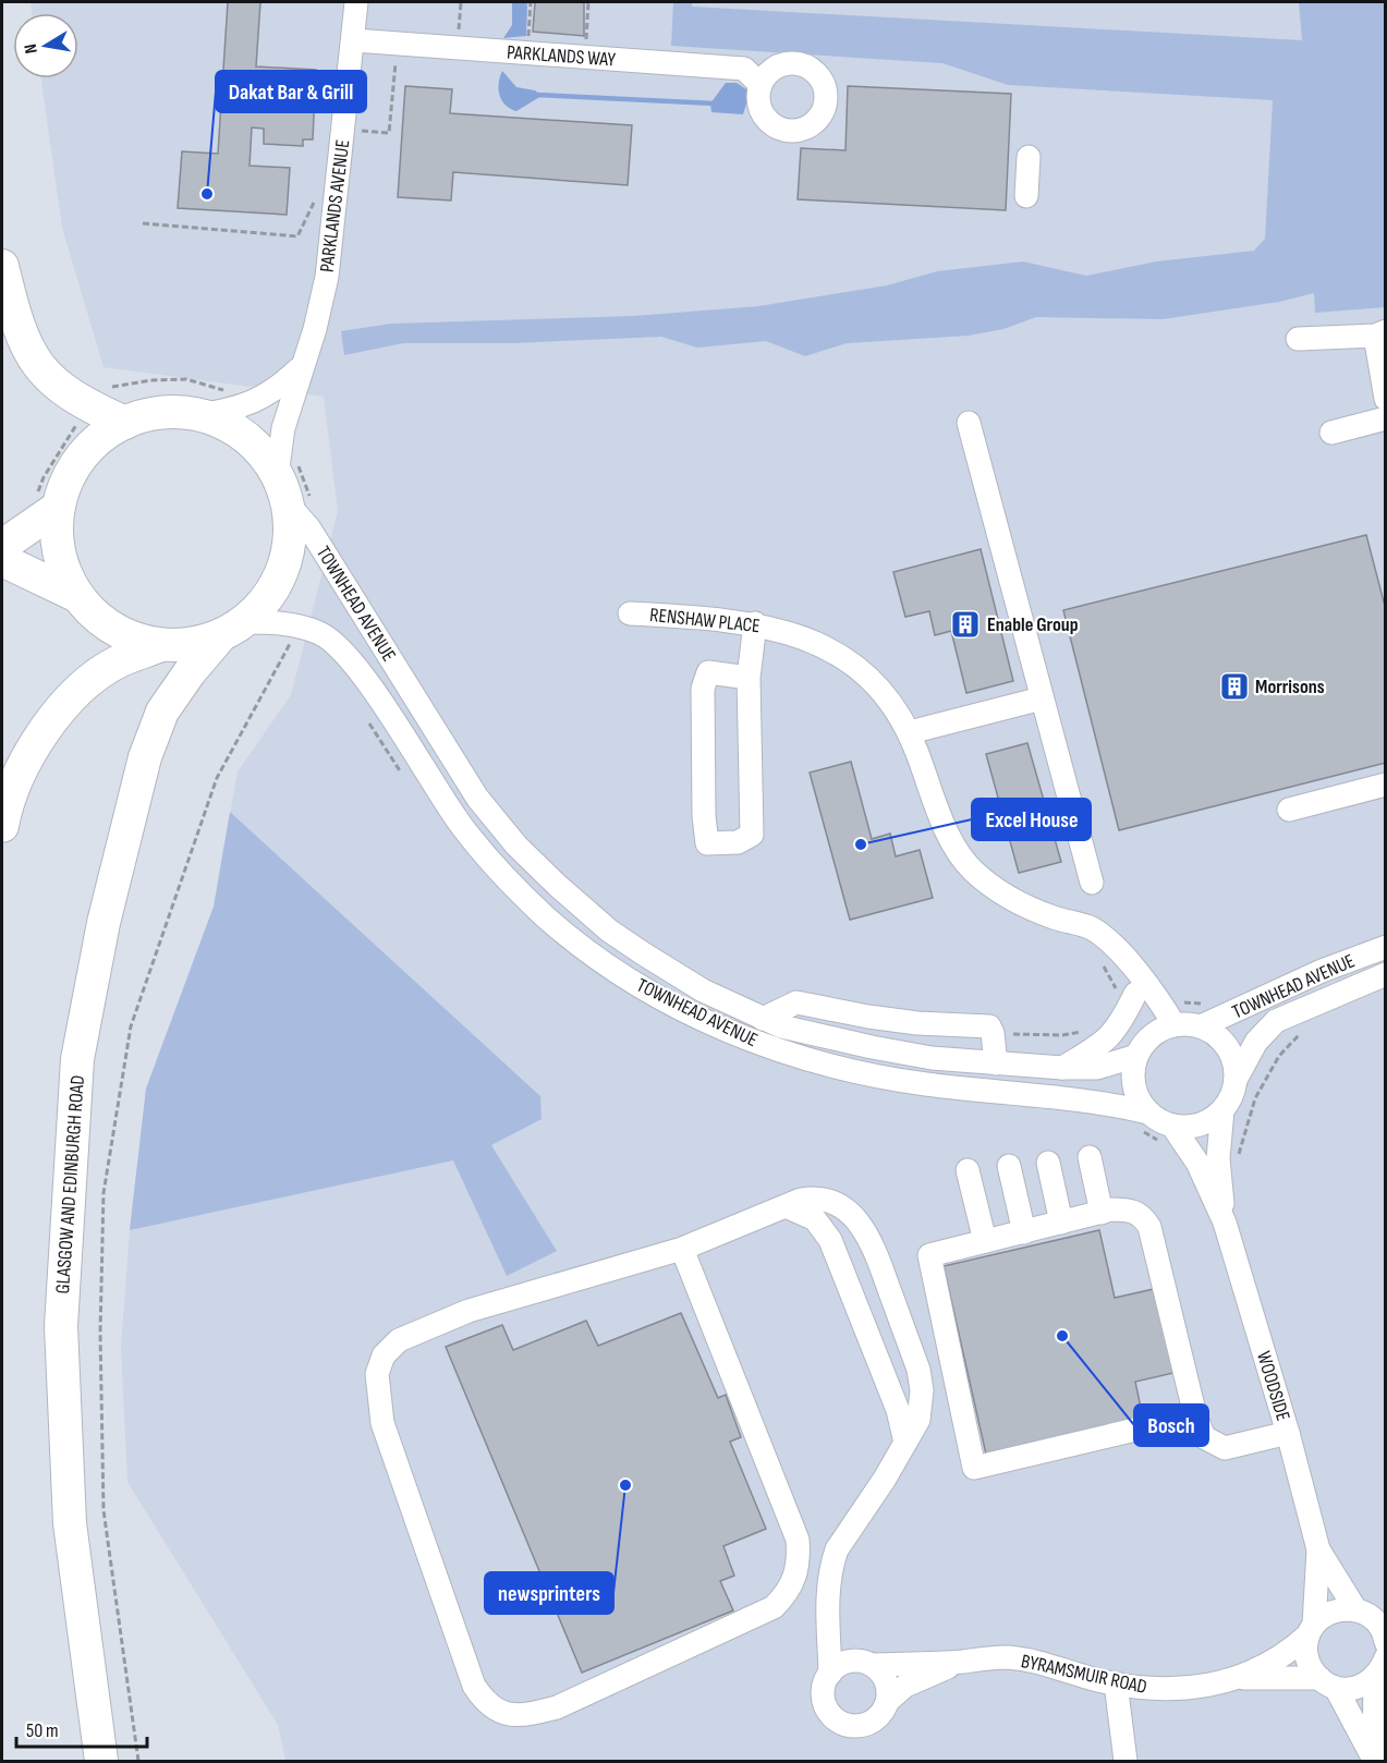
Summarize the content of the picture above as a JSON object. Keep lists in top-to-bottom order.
{
  "streets": {
    "highway": ["GLASGOW AND EDINBURGH ROAD"],
    "street": [
      "PARKLANDS WAY",
      "PARKLANDS AVENUE",
      "TOWNHEAD AVENUE",
      "RENSHAW PLACE",
      "WOODSIDE",
      "BYRAMSMUIR ROAD"
    ]
  },
  "crossings": [
    ["PARKLANDS WAY", "PARKLANDS AVENUE"],
    ["PARKLANDS AVENUE", "TOWNHEAD AVENUE"],
    ["PARKLANDS AVENUE", "GLASGOW AND EDINBURGH ROAD"],
    ["TOWNHEAD AVENUE", "RENSHAW PLACE"],
    ["TOWNHEAD AVENUE", "GLASGOW AND EDINBURGH ROAD"],
    ["TOWNHEAD AVENUE", "WOODSIDE"],
    ["RENSHAW PLACE", "WOODSIDE"],
    ["WOODSIDE", "BYRAMSMUIR ROAD"]
  ],
  "places": {
    "other": [
      "Dakat Bar & Grill",
      "Excel House",
      "Bosch",
      "newsprinters"
    ],
    "building": ["Enable Group", "Morrisons"]
  },
  "scale_bar": "50 m",
  "north": "left"
}
